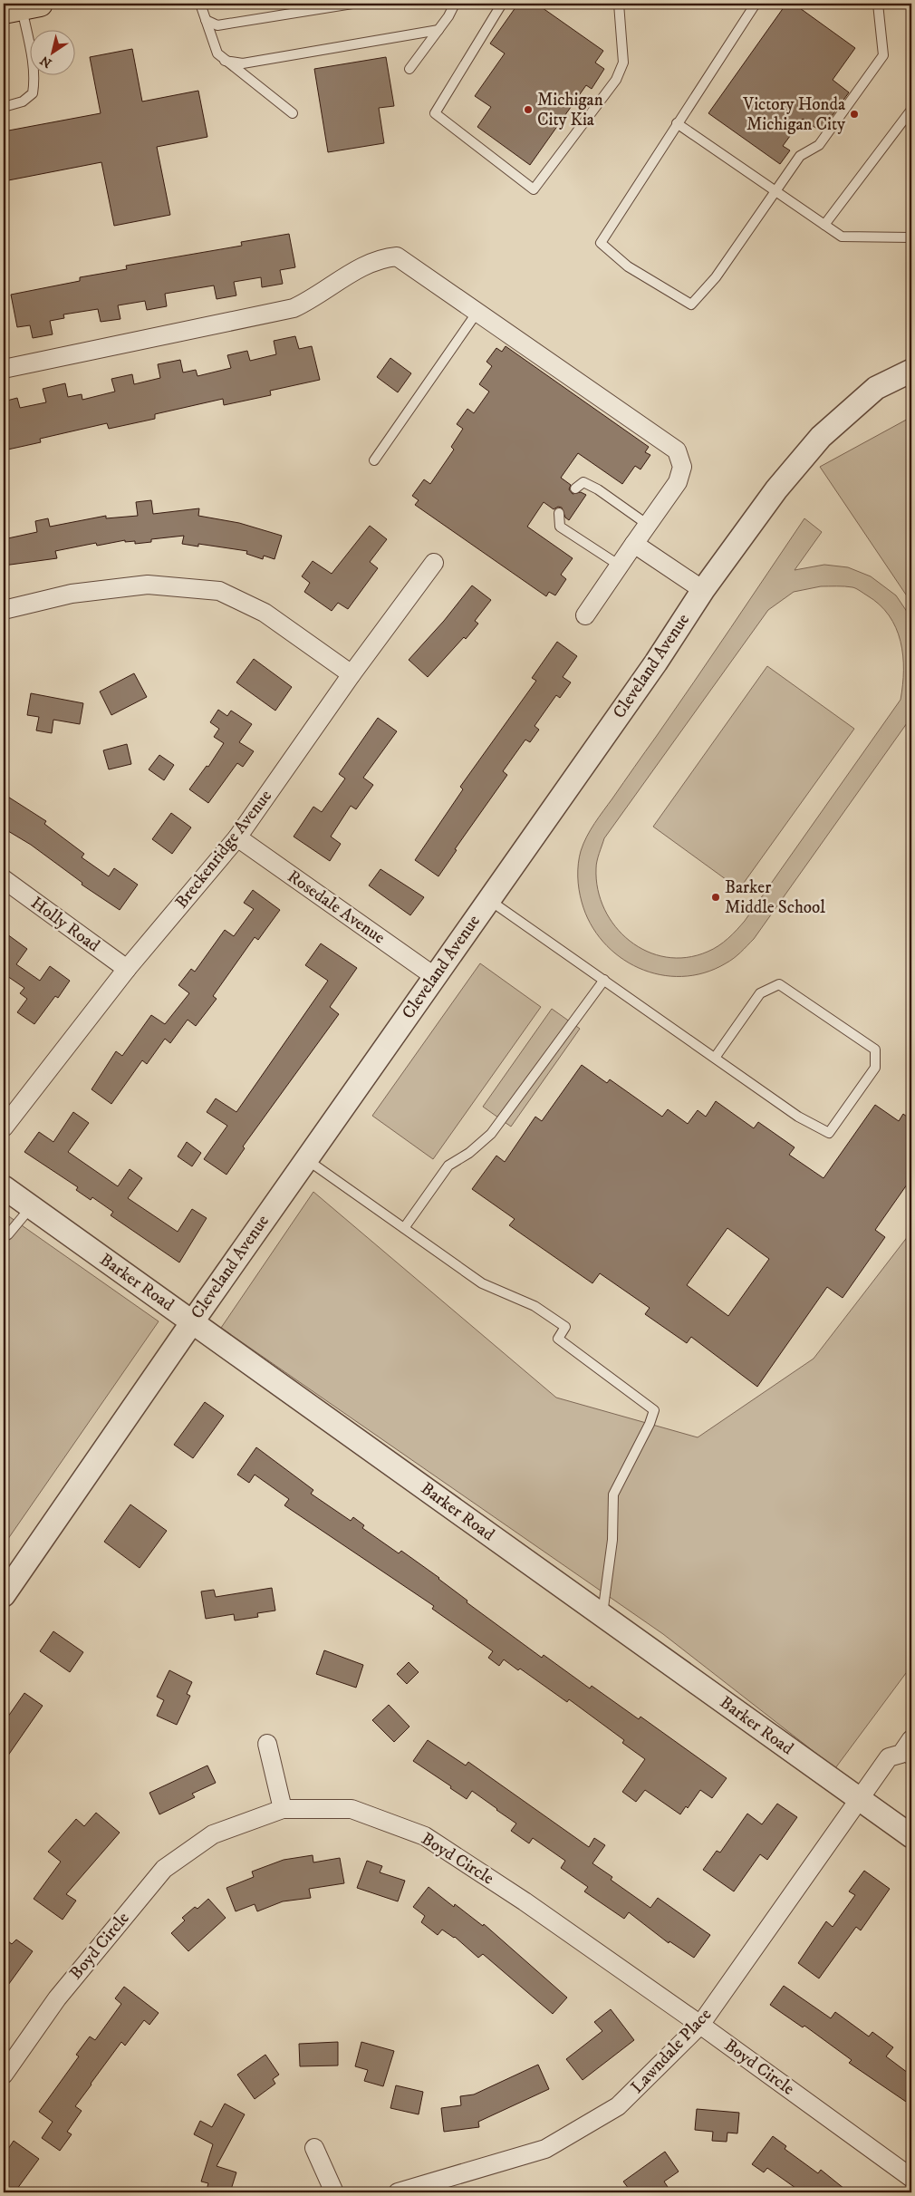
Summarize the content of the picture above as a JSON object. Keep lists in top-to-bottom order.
{
  "streets": {
    "street": [
      "Cleveland Avenue",
      "Breckenridge Avenue",
      "Rosedale Avenue",
      "Holly Road",
      "Barker Road",
      "Boyd Circle",
      "Lawndale Place"
    ]
  },
  "crossings": [
    ["Cleveland Avenue", "Rosedale Avenue"],
    ["Cleveland Avenue", "Barker Road"],
    ["Breckenridge Avenue", "Rosedale Avenue"],
    ["Breckenridge Avenue", "Holly Road"],
    ["Barker Road", "Lawndale Place"],
    ["Boyd Circle", "Lawndale Place"]
  ],
  "places": ["Michigan City Kia", "Victory Honda Michigan City", "Barker Middle School"],
  "north": "bottom left"
}
